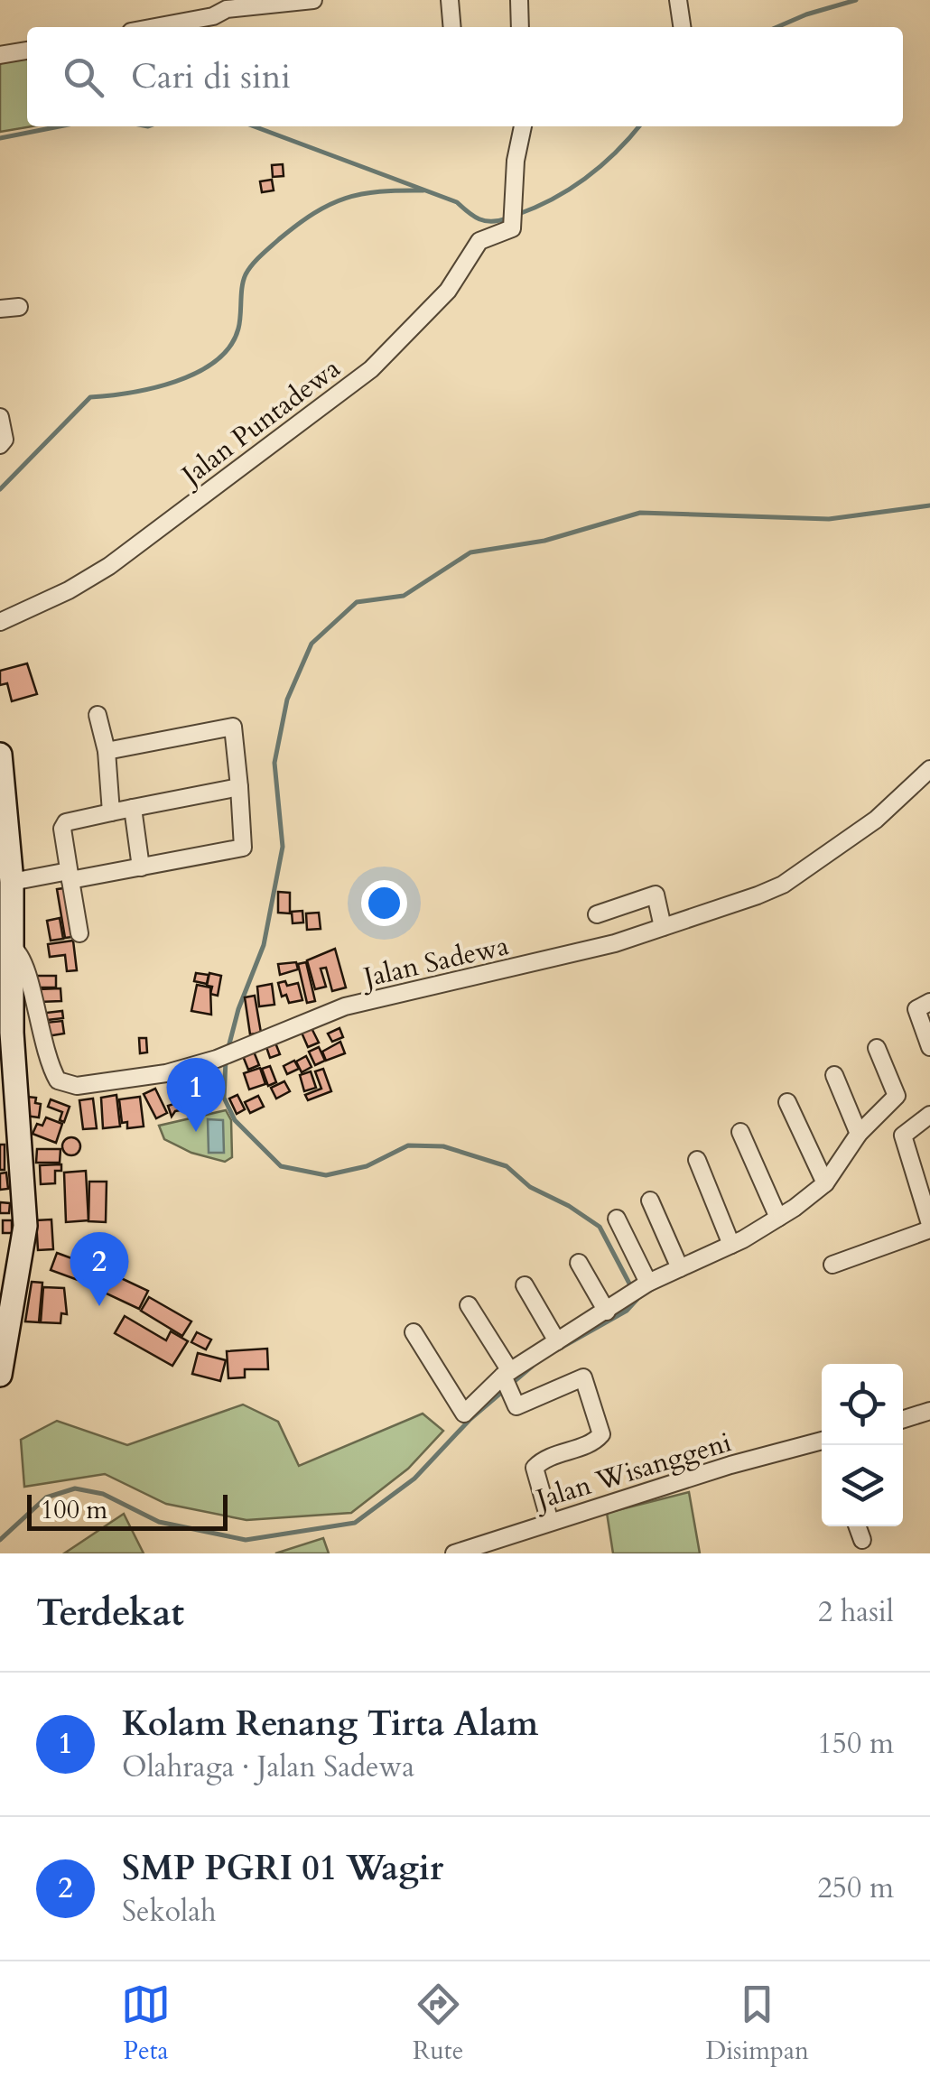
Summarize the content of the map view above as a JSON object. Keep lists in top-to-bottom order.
{
  "streets": {
    "street": ["Jalan Puntadewa", "Jalan Sadewa", "Jalan Wisanggeni"]
  },
  "scale_bar": "100 m",
  "page": {
    "search": "Cari di sini",
    "pins": ["1", "2"],
    "scale": "100 m",
    "heading": ["Terdekat", "2 hasil"],
    "list": [
      {
        "mark": "1",
        "name": "Kolam Renang Tirta Alam",
        "note": "Olahraga · Jalan Sadewa",
        "value": "150 m"
      },
      {
        "mark": "2",
        "name": "SMP PGRI 01 Wagir",
        "note": "Sekolah",
        "value": "250 m"
      }
    ],
    "nav": ["Peta", "Rute", "Disimpan"]
  }
}
